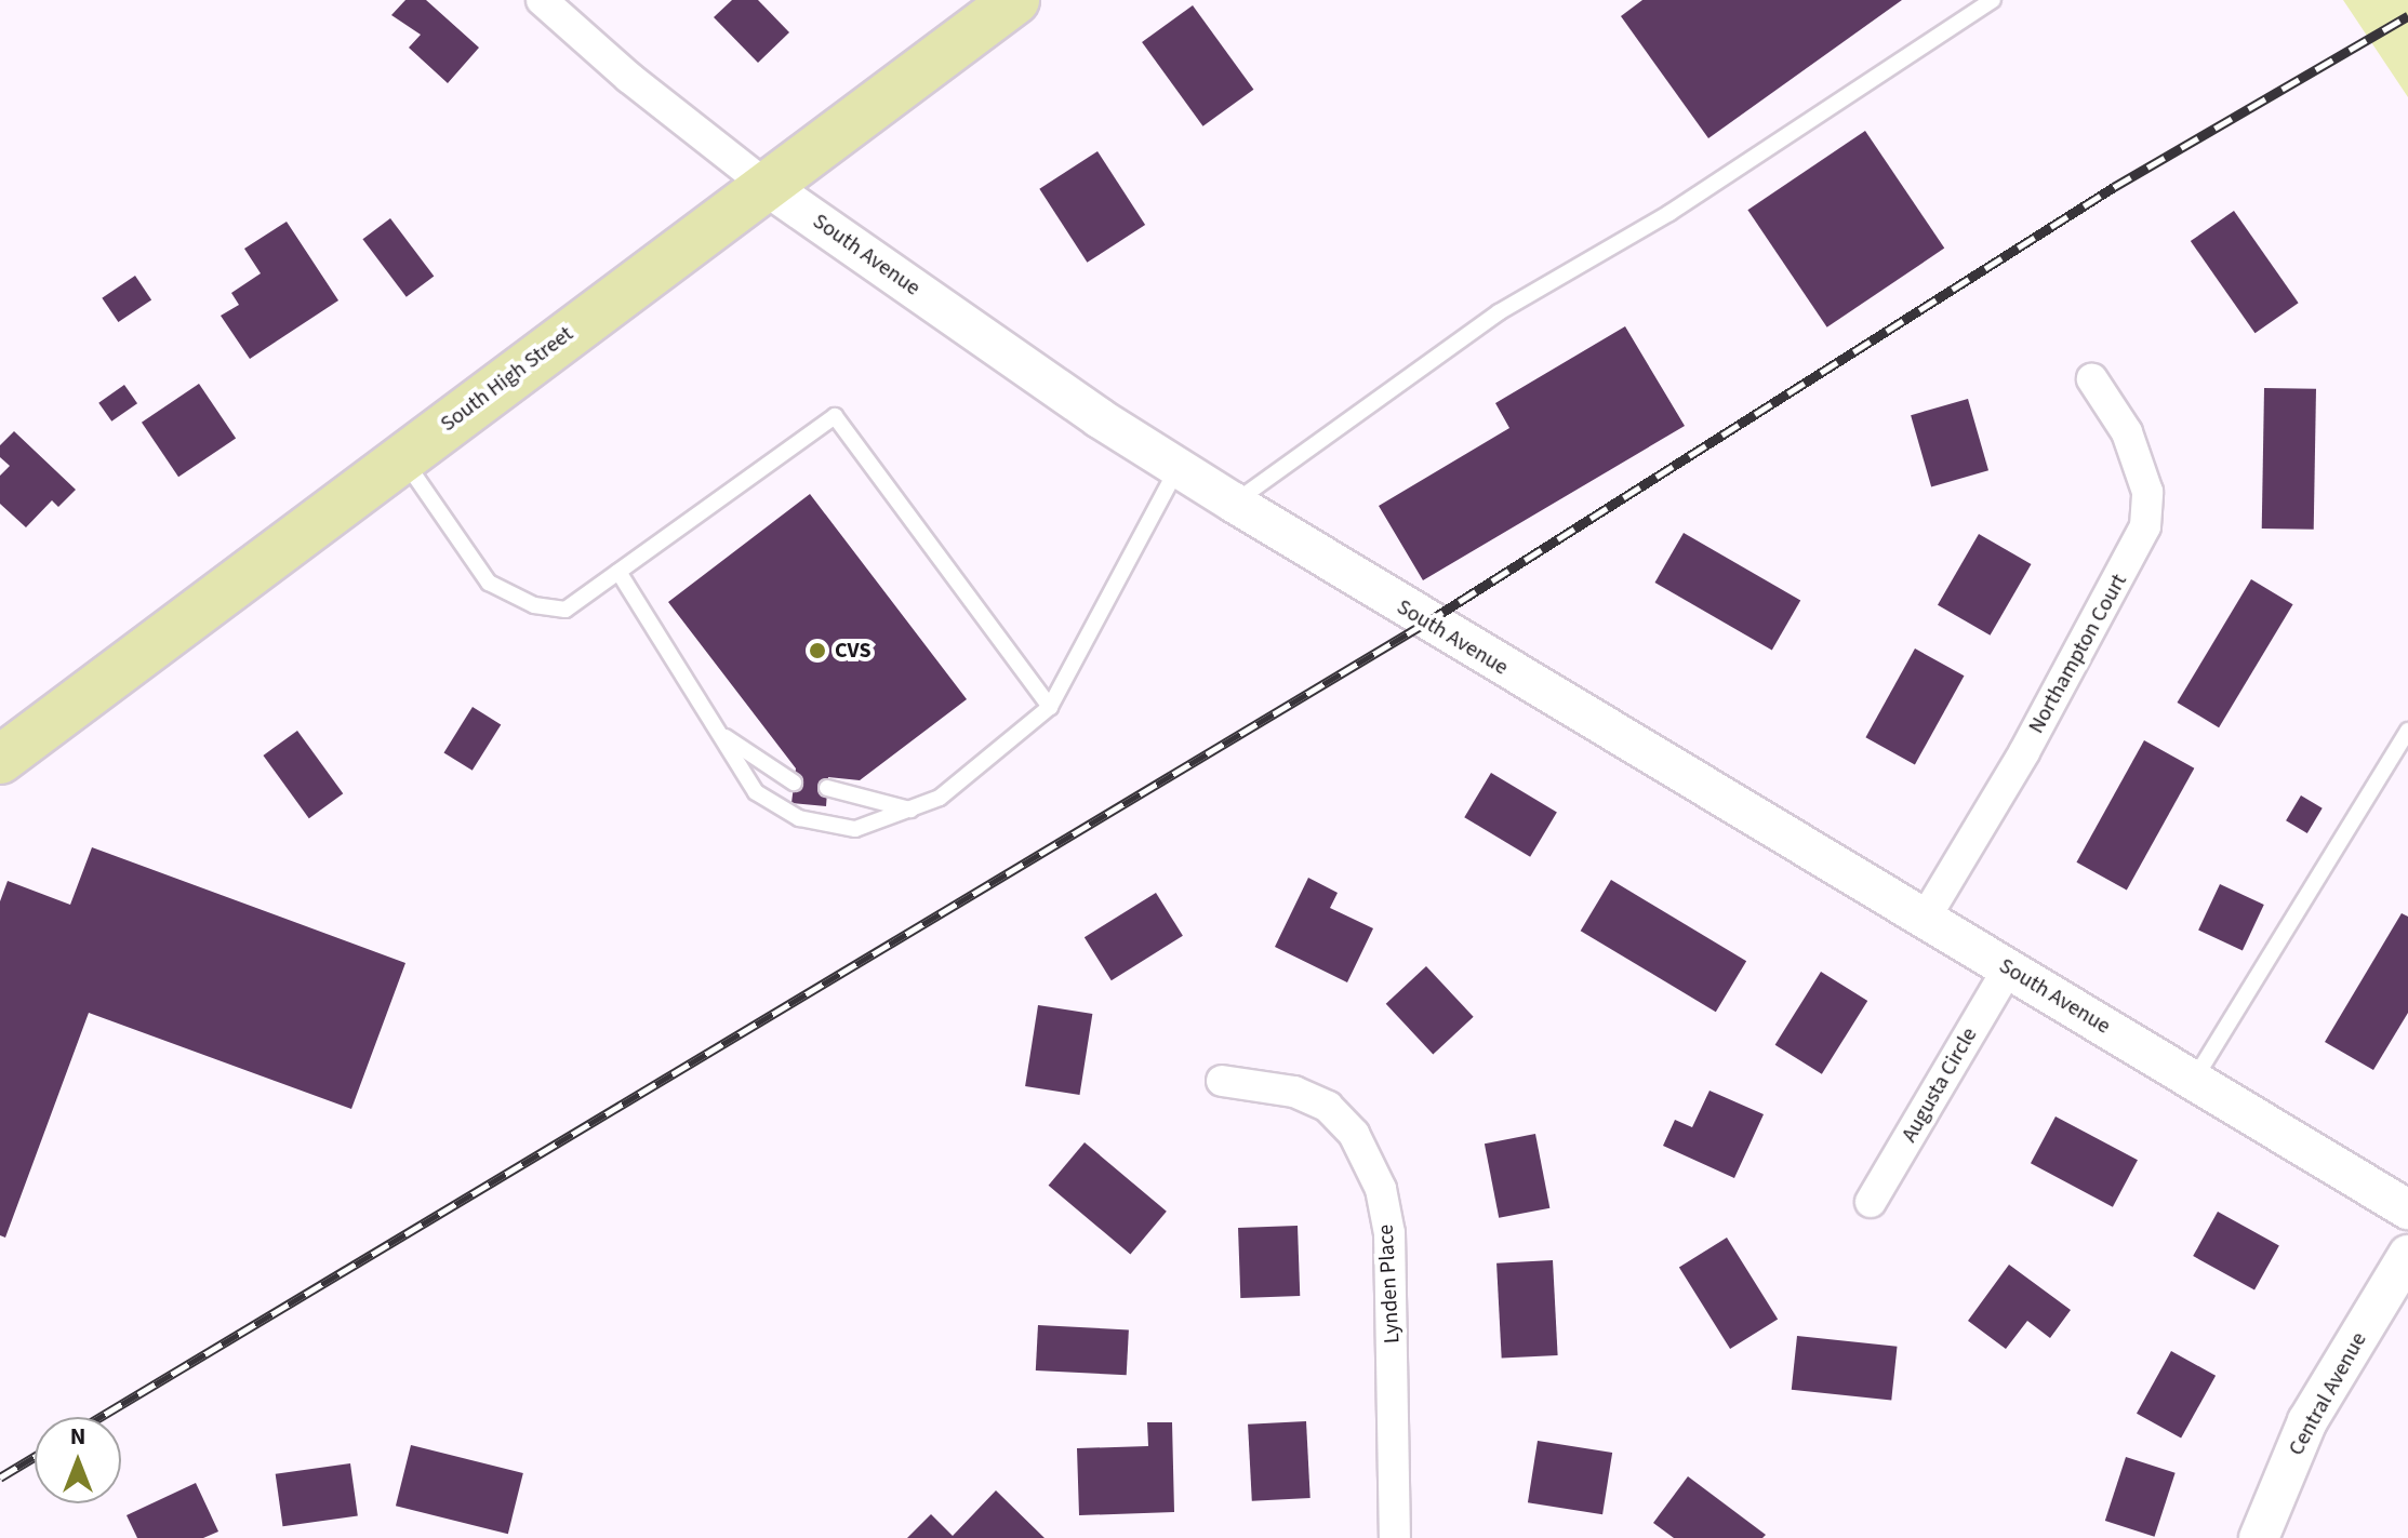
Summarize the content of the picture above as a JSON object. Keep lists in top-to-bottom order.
{
  "streets": {
    "main road": ["South High Street"],
    "street": [
      "South Avenue",
      "Northampton Court",
      "Augusta Circle",
      "Lynden Place",
      "Central Avenue"
    ]
  },
  "crossings": [
    ["South Avenue", "South High Street"],
    ["South Avenue", "Northampton Court"],
    ["South Avenue", "Augusta Circle"]
  ],
  "places": ["CVS"],
  "north": "top"
}
